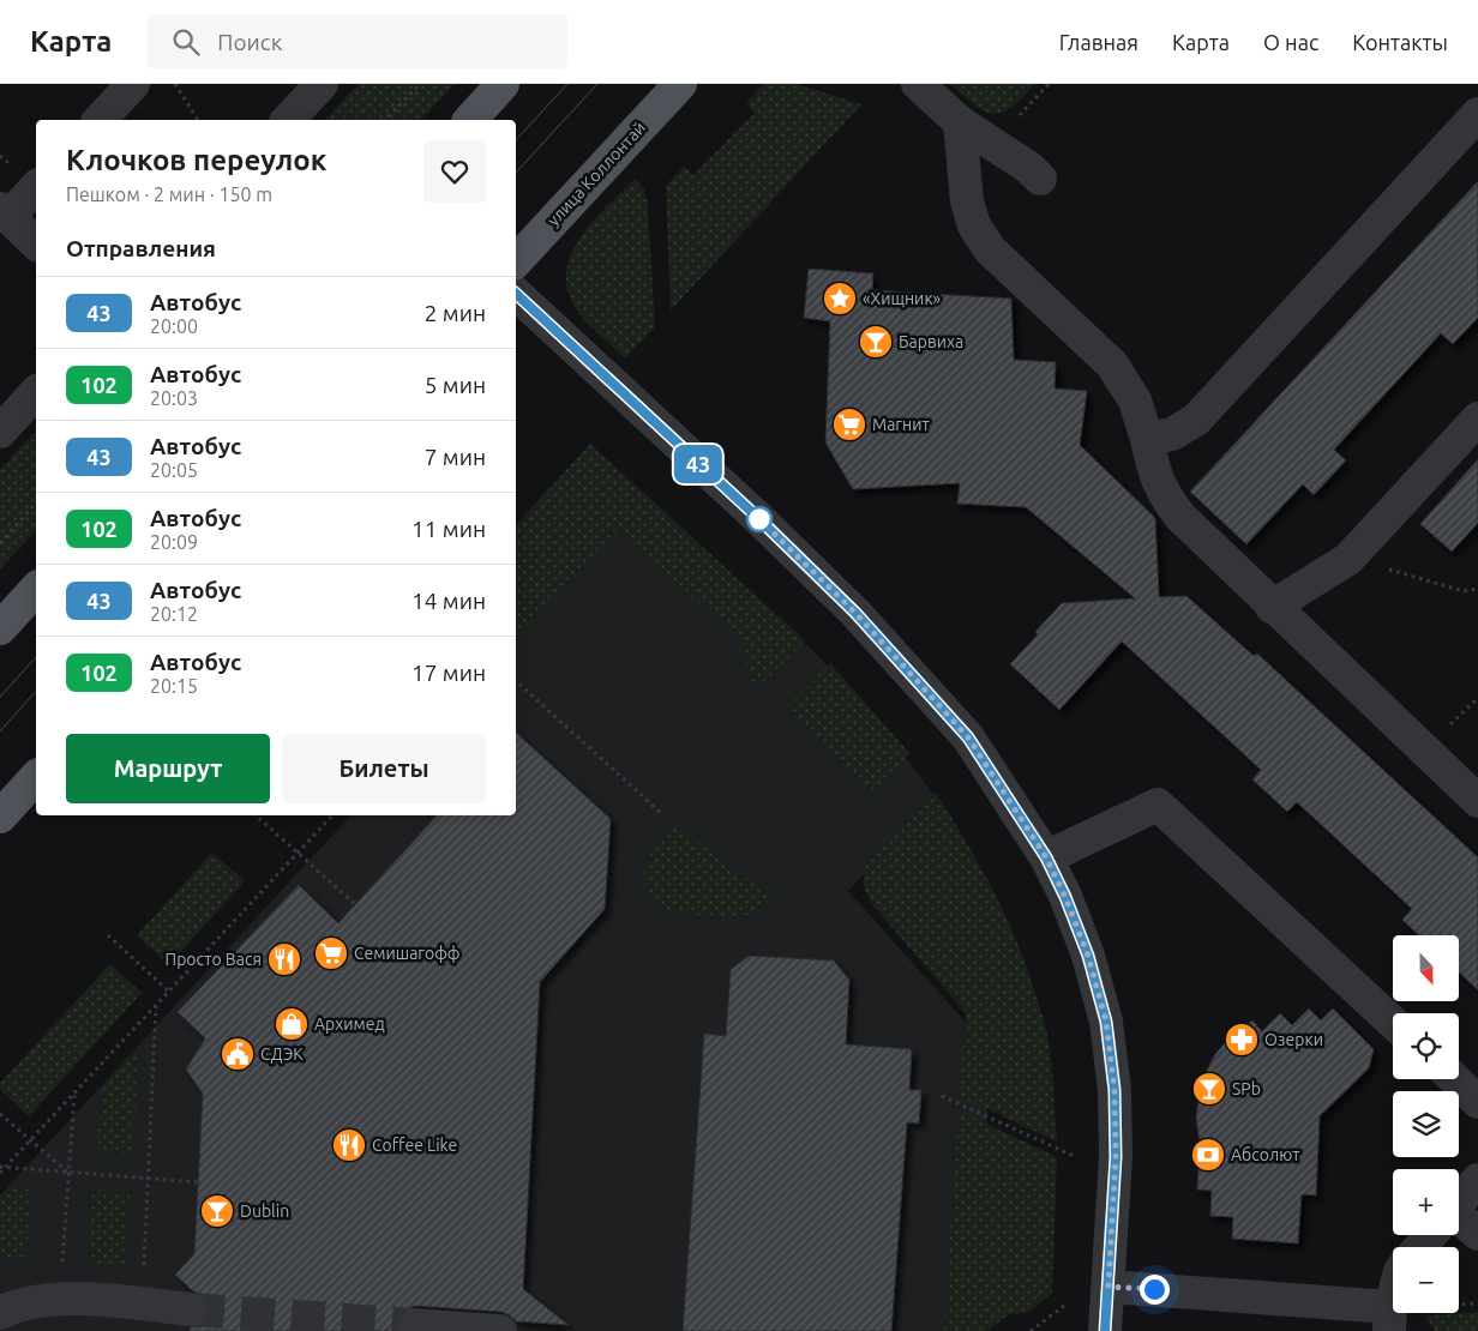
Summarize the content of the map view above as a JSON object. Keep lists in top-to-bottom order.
{
  "streets": {
    "main road": ["улица Коллонтай"]
  },
  "places": {
    "place": ["«Хищник»"],
    "bar": ["Барвиха", "SPb", "Dublin"],
    "supermarket": ["Магнит", "Семишагофф"],
    "restaurant": ["Просто Вася", "Coffee Like"],
    "shop": ["Архимед"],
    "pharmacy": ["Озерки"],
    "public building": ["СДЭК"],
    "bank": ["Абсолют"]
  },
  "lines": ["bus line 43"],
  "north": "bottom",
  "page": {
    "header": "Карта",
    "search": "Поиск",
    "nav": [
      "Главная",
      "Карта",
      "О нас",
      "Контакты"
    ],
    "on_map": "43",
    "heading": [
      ["Клочков переулок", "Пешком · 2 мин · 150 m"],
      "Отправления"
    ],
    "list": [
      {
        "mark": "43",
        "name": "Автобус",
        "note": "20:00",
        "value": "2 мин"
      },
      {
        "mark": "102",
        "name": "Автобус",
        "note": "20:03",
        "value": "5 мин"
      },
      {
        "mark": "43",
        "name": "Автобус",
        "note": "20:05",
        "value": "7 мин"
      },
      {
        "mark": "102",
        "name": "Автобус",
        "note": "20:09",
        "value": "11 мин"
      },
      {
        "mark": "43",
        "name": "Автобус",
        "note": "20:12",
        "value": "14 мин"
      },
      {
        "mark": "102",
        "name": "Автобус",
        "note": "20:15",
        "value": "17 мин"
      }
    ],
    "buttons": ["Маршрут", "Билеты"],
    "map_buttons": ["+", "−"]
  }
}
